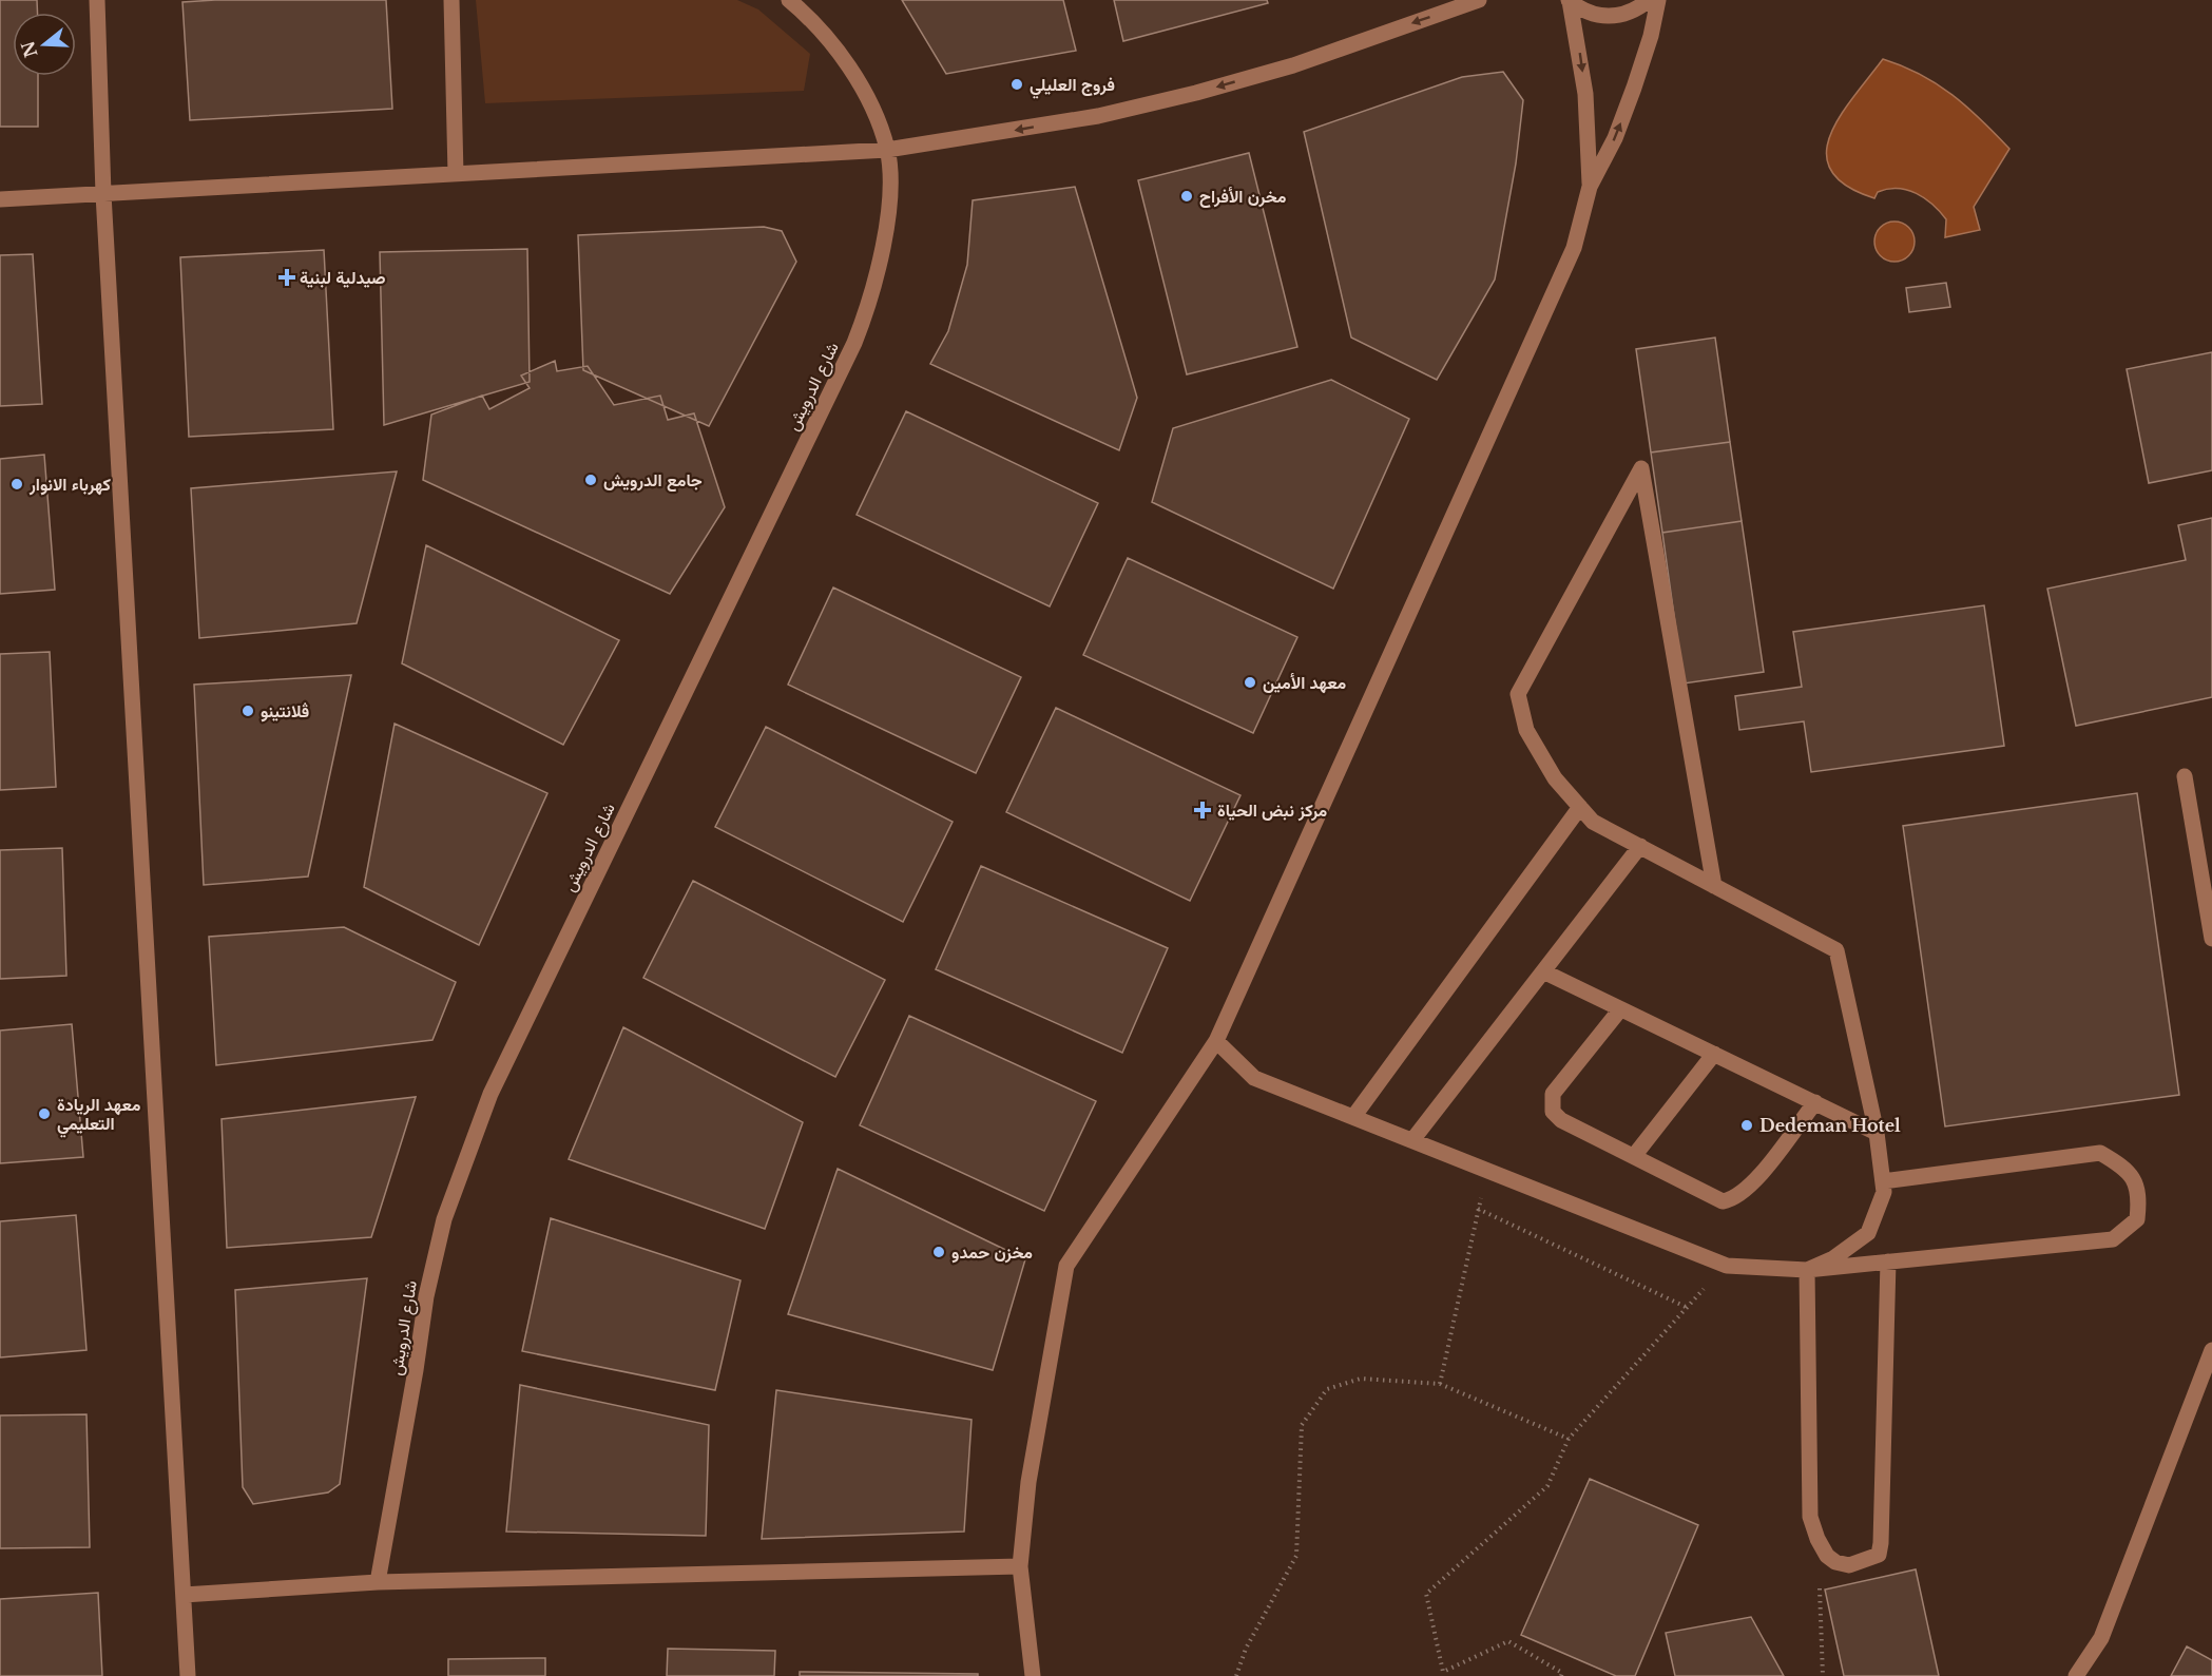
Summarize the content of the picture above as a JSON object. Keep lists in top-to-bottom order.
{
  "streets": {
    "street": ["شارع الدرويش"]
  },
  "places": {
    "other": [
      "فروج العليلي",
      "مخرن الأفراح",
      "جامع الدرويش",
      "كهرباء الانوار",
      "معهد الأمين",
      "ڤلانتينو",
      "معهد الريادة التعليمي",
      "Dedeman Hotel",
      "مخزن حمدو"
    ],
    "health": ["صيدلية لبنية", "مركز نبض الحياة"]
  },
  "north": "left"
}
